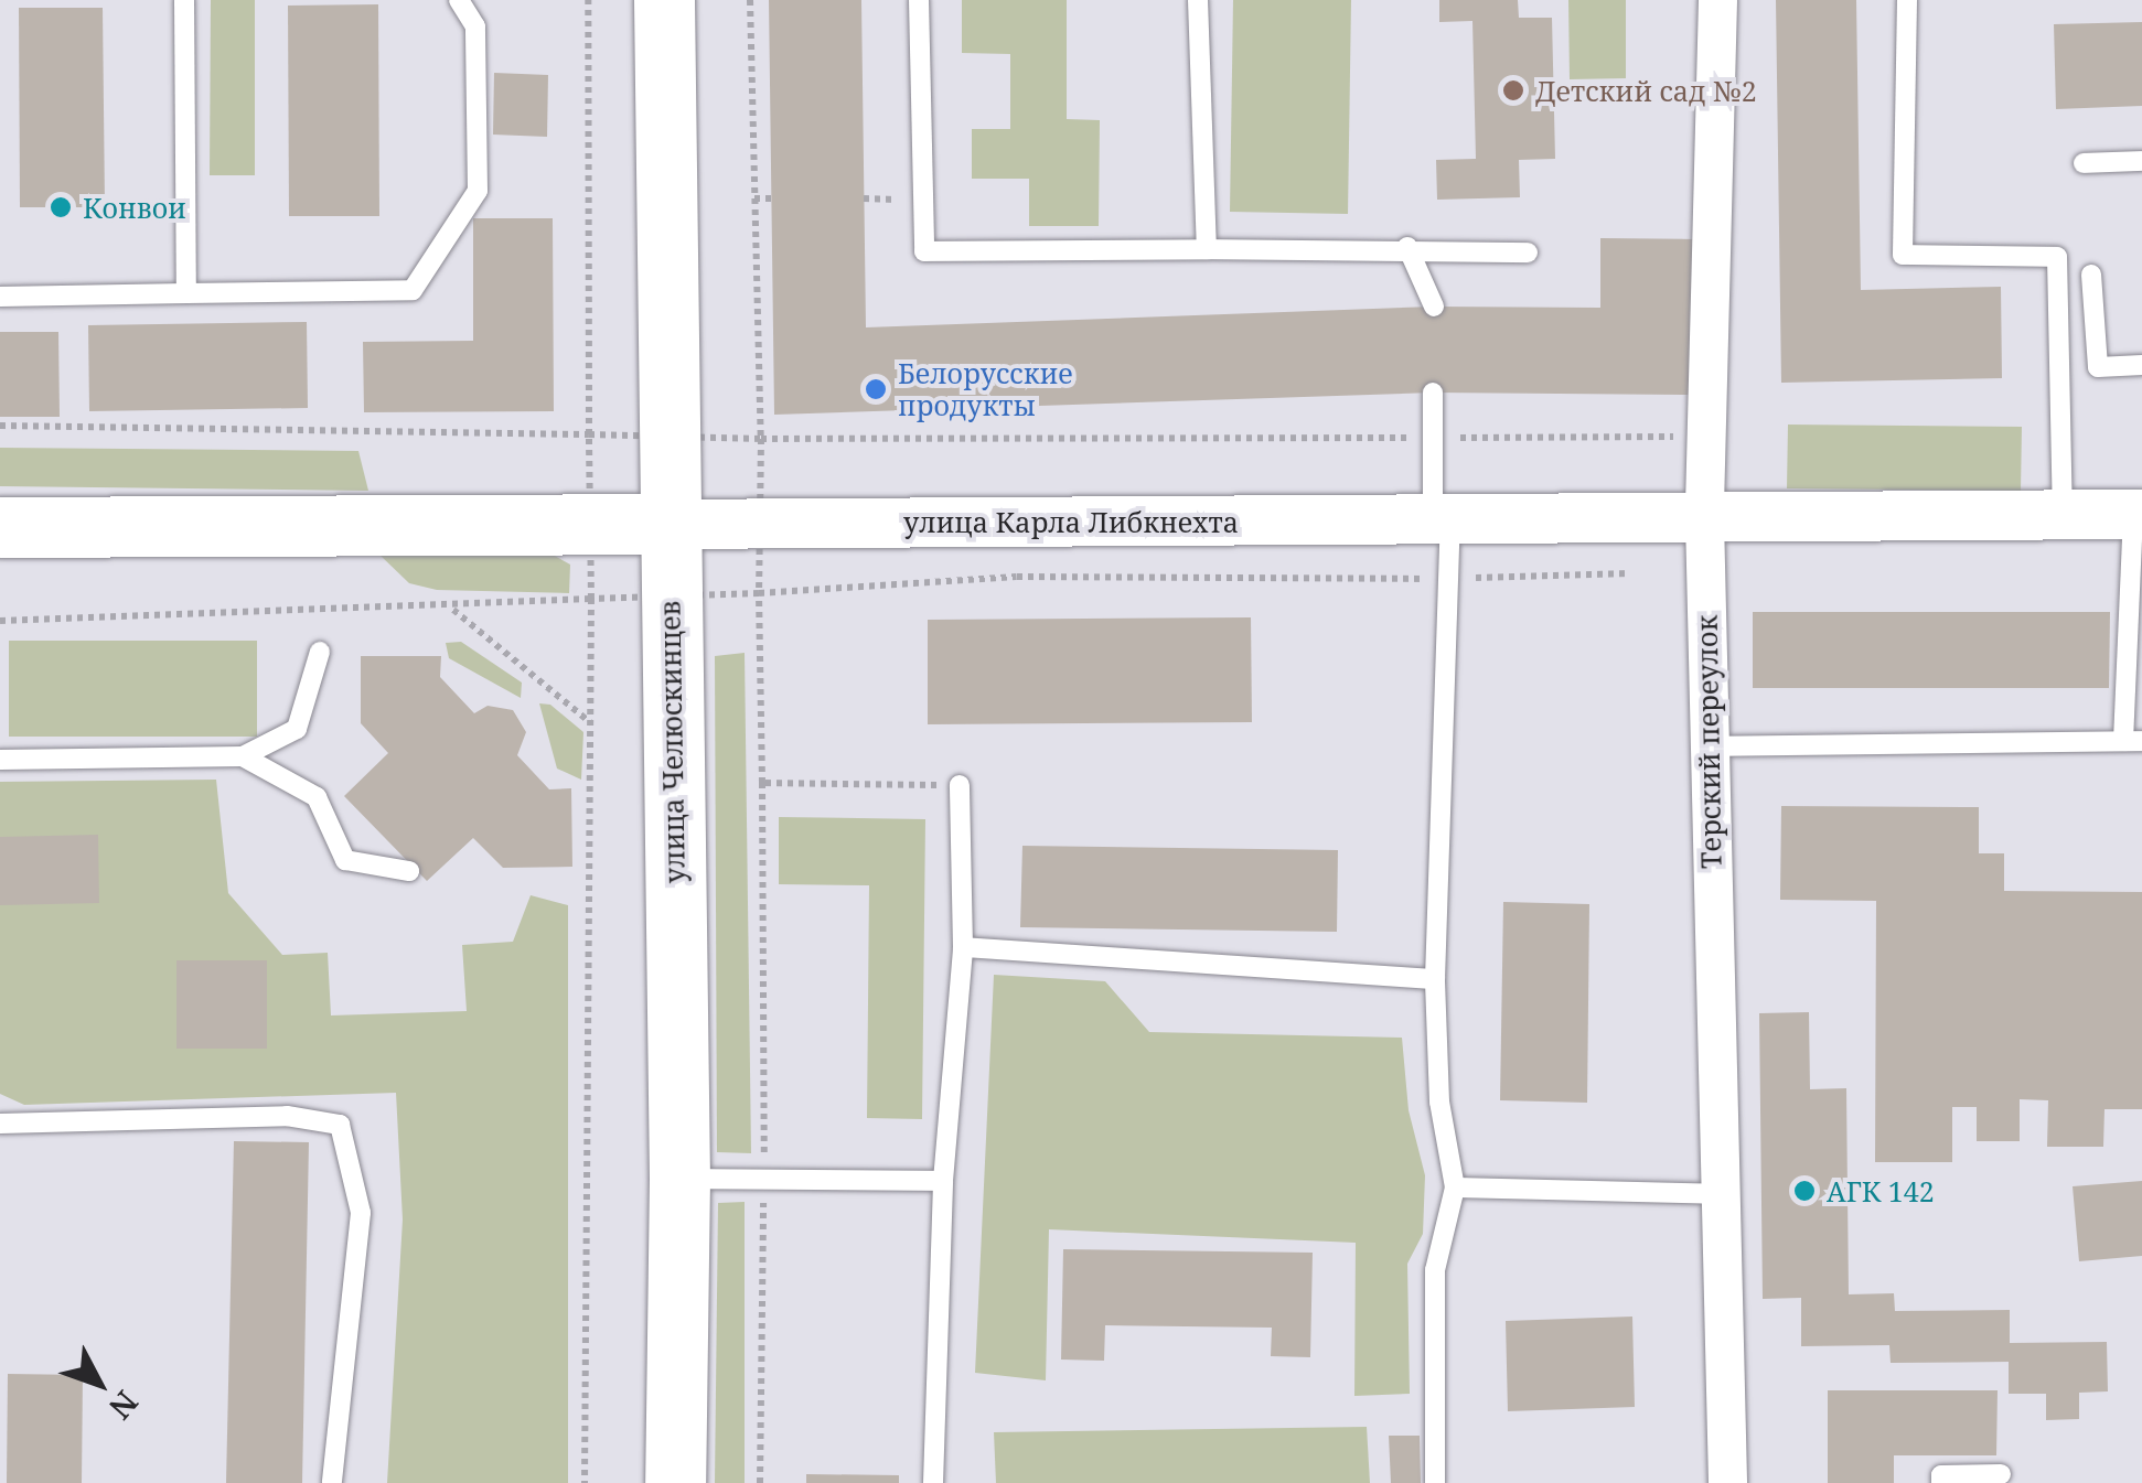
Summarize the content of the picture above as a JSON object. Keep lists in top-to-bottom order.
{
  "streets": {
    "main road": ["улица Карла Либкнехта", "улица Челюскинцев"],
    "street": ["Терский переулок"]
  },
  "crossings": [
    ["улица Карла Либкнехта", "улица Челюскинцев"],
    ["улица Карла Либкнехта", "Терский переулок"]
  ],
  "places": [
    "Детский сад №2",
    "Конвои",
    "Белорусские продукты",
    "АГК 142"
  ],
  "north": "bottom right"
}
